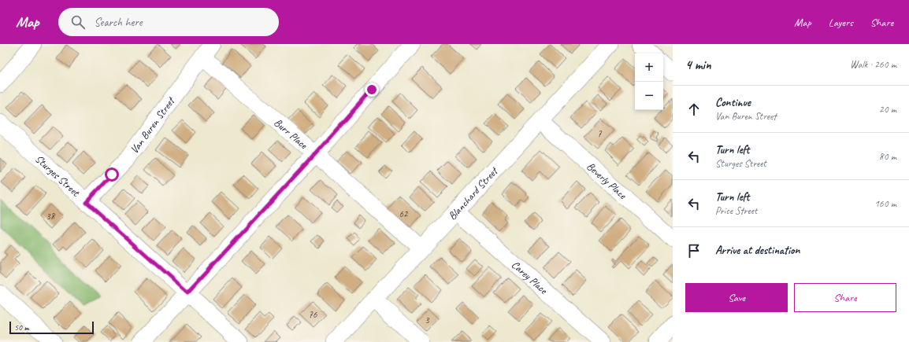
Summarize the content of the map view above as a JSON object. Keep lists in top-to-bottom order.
{
  "streets": {
    "street": [
      "Van Buren Street",
      "Burr Place",
      "Sturges Street",
      "Beverly Place",
      "Blanchard Street",
      "Carey Place"
    ]
  },
  "crossings": [
    ["Van Buren Street", "Burr Place"],
    ["Van Buren Street", "Sturges Street"],
    ["Burr Place", "Blanchard Street"],
    ["Beverly Place", "Blanchard Street"],
    ["Blanchard Street", "Carey Place"]
  ],
  "house_numbers": [
    "7",
    "62",
    "38",
    "76",
    "3"
  ],
  "scale_bar": "50 m",
  "page": {
    "header": "Map",
    "search": "Search here",
    "nav": ["Map", "Layers", "Share"],
    "heading": ["4 min", "Walk · 260 m"],
    "map_buttons": ["+", "−"],
    "list": [
      ["Continue", "Van Buren Street", "20 m"],
      ["Turn left", "Sturges Street", "80 m"],
      ["Turn left", "Price Street", "160 m"],
      "Arrive at destination"
    ],
    "buttons": ["Save", "Share"],
    "scale": "50 m"
  }
}
